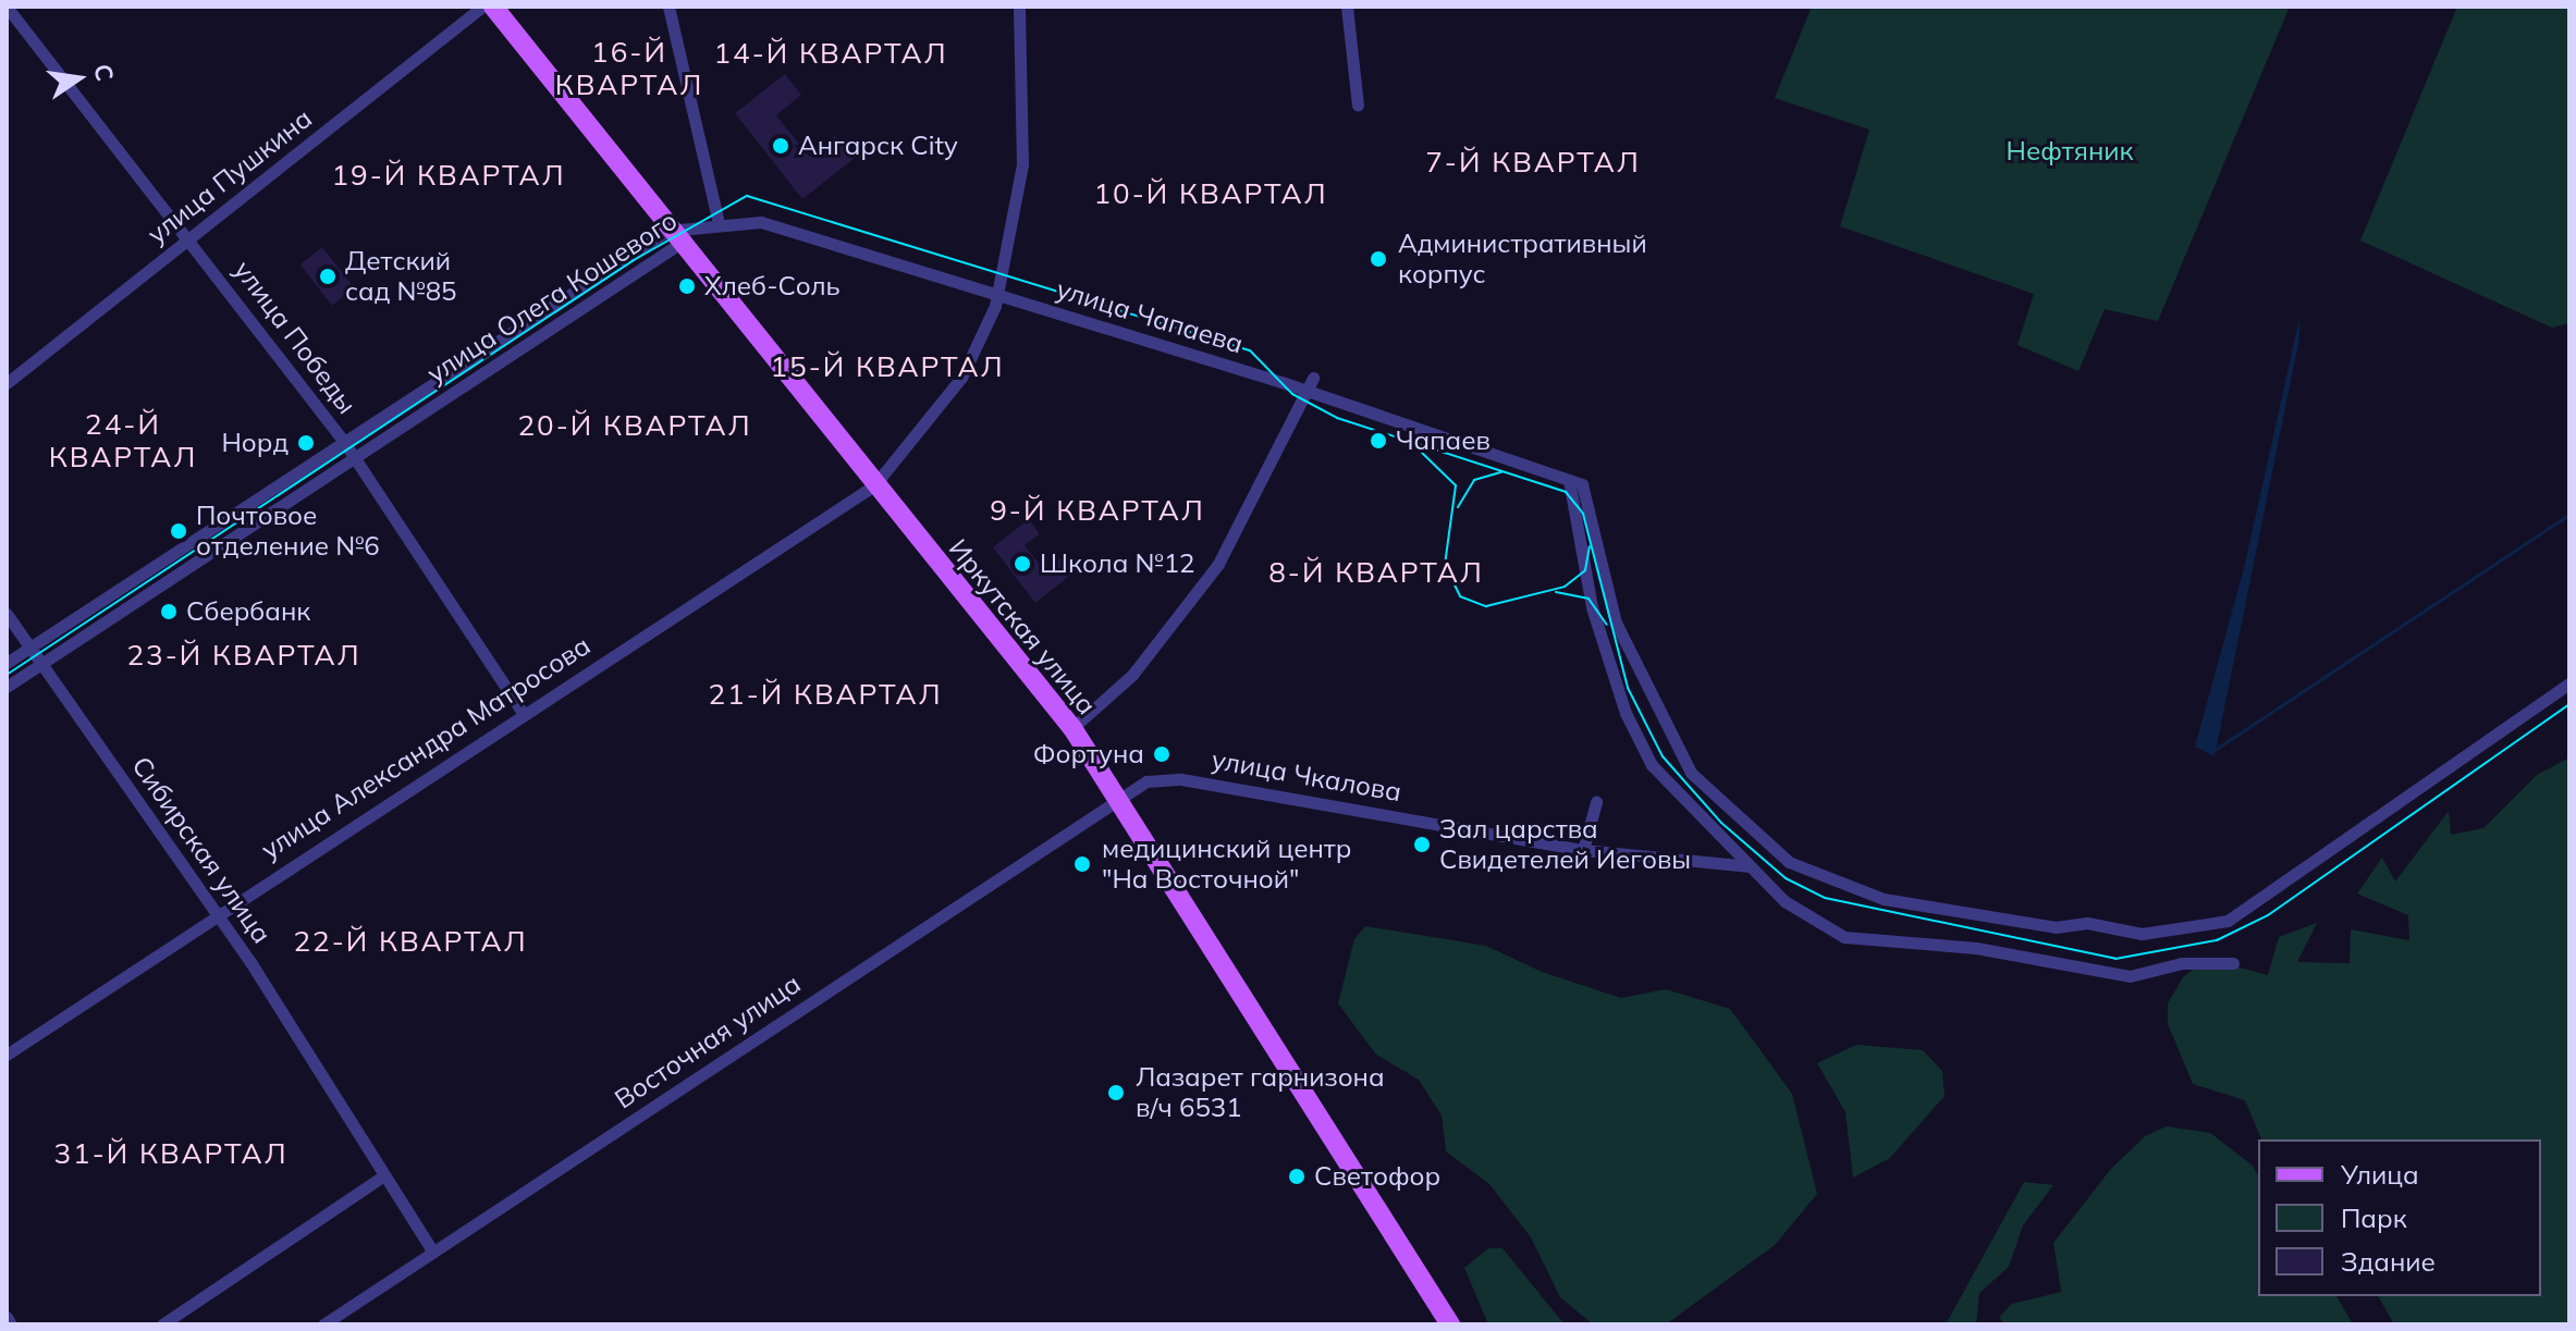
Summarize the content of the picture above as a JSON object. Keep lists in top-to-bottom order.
{
  "streets": {
    "main road": ["Иркутская улица"],
    "street": [
      "улица Пушкина",
      "улица Олега Кошевого",
      "улица Чапаева",
      "улица Победы",
      "улица Александра Матросова",
      "улица Чкалова",
      "Сибирская улица",
      "Восточная улица"
    ]
  },
  "crossings": [
    ["улица Пушкина", "улица Победы"],
    ["улица Олега Кошевого", "улица Чапаева"],
    ["улица Олега Кошевого", "улица Победы"],
    ["улица Олега Кошевого", "Иркутская улица"],
    ["улица Олега Кошевого", "Сибирская улица"],
    ["улица Чапаева", "улица Александра Матросова"],
    ["улица Победы", "улица Александра Матросова"],
    ["Иркутская улица", "улица Александра Матросова"],
    ["Иркутская улица", "улица Чкалова"],
    ["Иркутская улица", "Восточная улица"],
    ["улица Александра Матросова", "Сибирская улица"],
    ["улица Чкалова", "Восточная улица"],
    ["Сибирская улица", "Восточная улица"]
  ],
  "districts": [
    "16-Й КВАРТАЛ",
    "14-Й КВАРТАЛ",
    "7-Й КВАРТАЛ",
    "19-Й КВАРТАЛ",
    "10-Й КВАРТАЛ",
    "15-Й КВАРТАЛ",
    "24-Й КВАРТАЛ",
    "20-Й КВАРТАЛ",
    "9-Й КВАРТАЛ",
    "8-Й КВАРТАЛ",
    "23-Й КВАРТАЛ",
    "21-Й КВАРТАЛ",
    "22-Й КВАРТАЛ",
    "31-Й КВАРТАЛ"
  ],
  "parks": ["Нефтяник"],
  "places": [
    "Ангарск City",
    "Административный корпус",
    "Детский сад №85",
    "Хлеб-Соль",
    "Чапаев",
    "Норд",
    "Почтовое отделение №6",
    "Школа №12",
    "Сбербанк",
    "Фортуна",
    "Зал царства Свидетелей Иеговы",
    "медицинский центр \"На Восточной\"",
    "Лазарет гарнизона в/ч 6531",
    "Светофор"
  ],
  "legend": ["Улица", "Парк", "Здание"],
  "north": "right"
}
